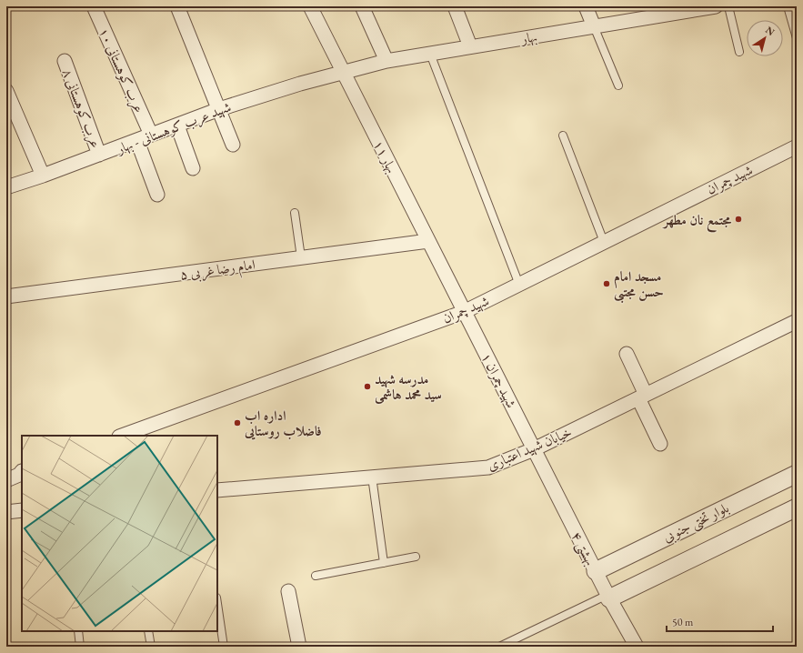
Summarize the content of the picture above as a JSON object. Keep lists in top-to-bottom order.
{
  "streets": {
    "street": [
      "بهار",
      "عرب کوهستانی ۱۰",
      "عرب کوهستانی ۸",
      "شهید عرب کوهستانی - بهار",
      "بهار ۱۱",
      "شهید چمران",
      "امام رضا غربی ۵",
      "شهید چمران ۱",
      "خیابان شهید اعتباری",
      "بلوار تختی جنوبی",
      "بهشتی ۴"
    ]
  },
  "crossings": [
    ["بهار", "شهید عرب کوهستانی - بهار"],
    ["بهار", "بهار ۱۱"],
    ["عرب کوهستانی ۱۰", "شهید عرب کوهستانی - بهار"],
    ["عرب کوهستانی ۸", "شهید عرب کوهستانی - بهار"],
    ["شهید عرب کوهستانی - بهار", "بهار ۱۱"],
    ["بهار ۱۱", "شهید چمران"],
    ["بهار ۱۱", "امام رضا غربی ۵"],
    ["بهار ۱۱", "شهید چمران ۱"],
    ["شهید چمران", "شهید چمران ۱"],
    ["شهید چمران ۱", "خیابان شهید اعتباری"],
    ["شهید چمران ۱", "بهشتی ۴"],
    ["خیابان شهید اعتباری", "بهشتی ۴"],
    ["بلوار تختی جنوبی", "بهشتی ۴"]
  ],
  "places": [
    "مجتمع نان مطهر",
    "مسجد امام حسن مجتبی",
    "مدرسه شهید سید محمد هاشمی",
    "اداره اب فاضلاب روستایی"
  ],
  "scale_bar": "50 m",
  "north": "top right"
}
